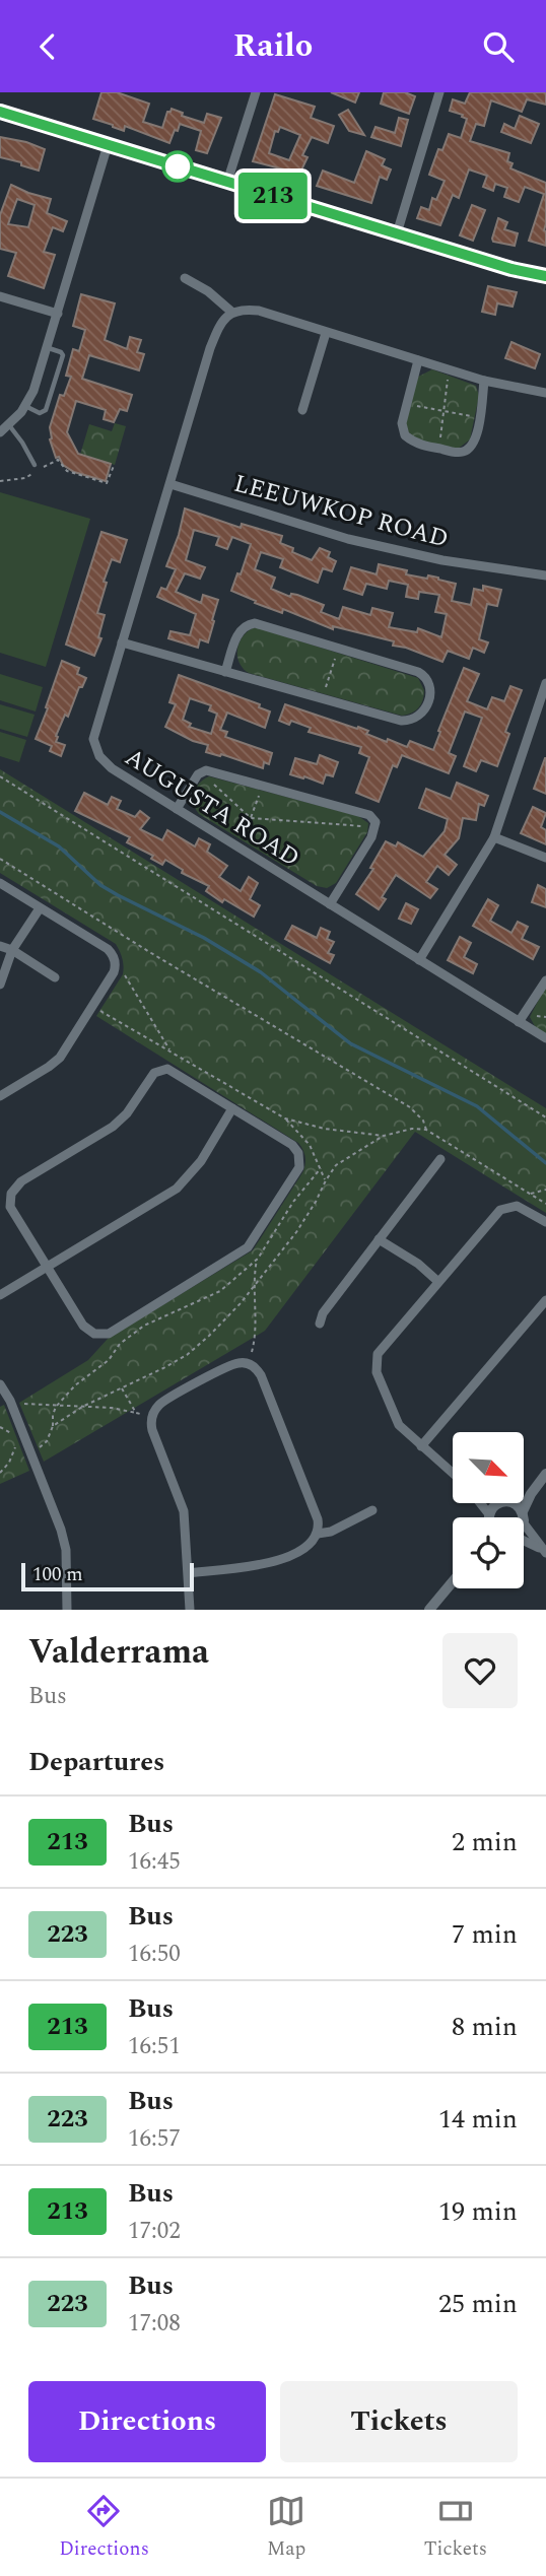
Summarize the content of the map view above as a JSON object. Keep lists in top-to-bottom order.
{
  "streets": {
    "street": ["LEEUWKOP ROAD", "AUGUSTA ROAD"]
  },
  "crossings": [
    ["LEEUWKOP ROAD", "AUGUSTA ROAD"]
  ],
  "lines": ["bus line 213"],
  "scale_bar": "100 m",
  "north": "bottom right",
  "page": {
    "header": "Railo",
    "on_map": "213",
    "scale": "100 m",
    "heading": [
      ["Valderrama", "Bus"],
      "Departures"
    ],
    "list": [
      {
        "mark": "213",
        "name": "Bus",
        "note": "16:45",
        "value": "2 min"
      },
      {
        "mark": "223",
        "name": "Bus",
        "note": "16:50",
        "value": "7 min"
      },
      {
        "mark": "213",
        "name": "Bus",
        "note": "16:51",
        "value": "8 min"
      },
      {
        "mark": "223",
        "name": "Bus",
        "note": "16:57",
        "value": "14 min"
      },
      {
        "mark": "213",
        "name": "Bus",
        "note": "17:02",
        "value": "19 min"
      },
      {
        "mark": "223",
        "name": "Bus",
        "note": "17:08",
        "value": "25 min"
      }
    ],
    "buttons": ["Directions", "Tickets"],
    "tabs": ["Directions", "Map", "Tickets"]
  }
}
